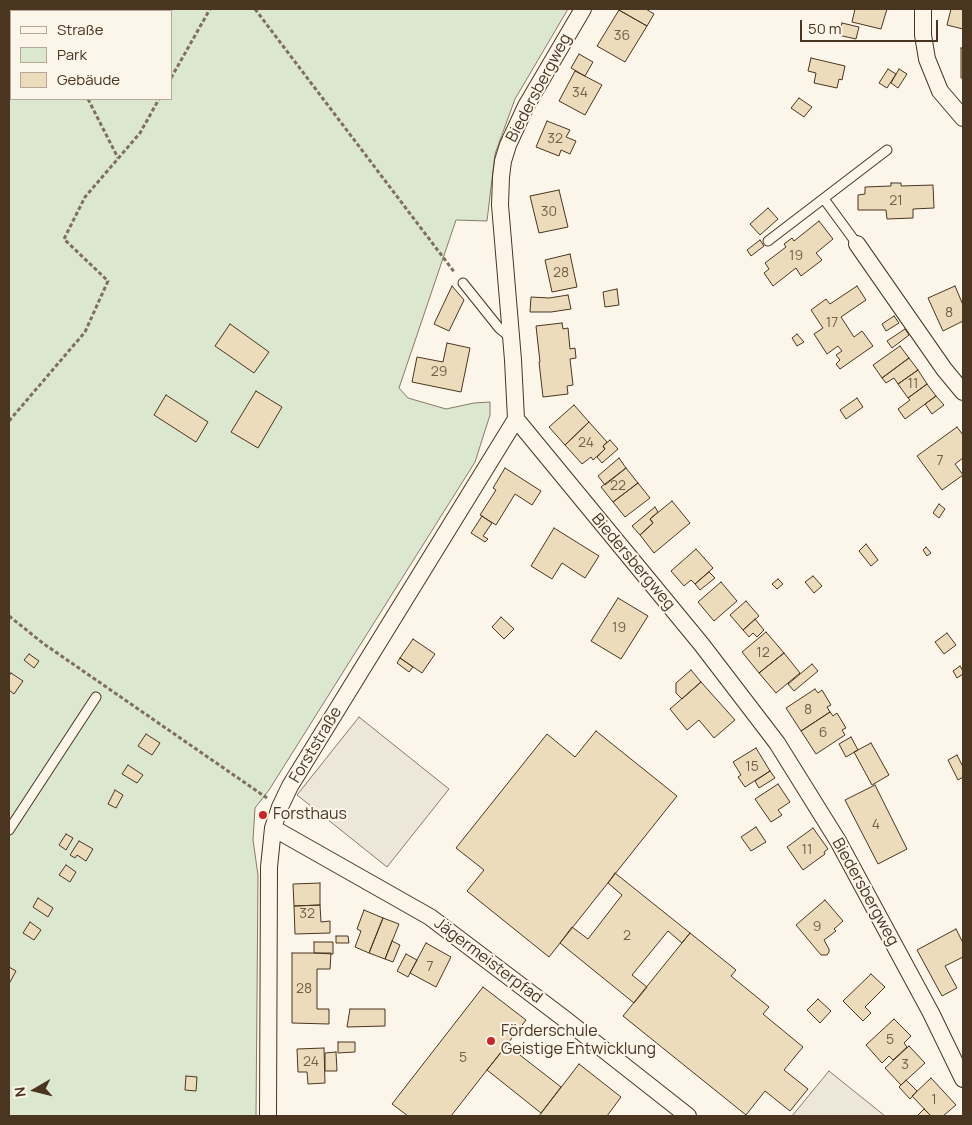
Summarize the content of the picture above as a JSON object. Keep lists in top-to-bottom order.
{
  "streets": {
    "street": ["Biedersbergweg", "Forststraße", "Jägermeisterpfad"]
  },
  "crossings": [
    ["Biedersbergweg", "Forststraße"],
    ["Forststraße", "Jägermeisterpfad"]
  ],
  "places": ["Forsthaus", "Förderschule Geistige Entwicklung"],
  "house_numbers": [
    "36",
    "34",
    "32",
    "21",
    "30",
    "19",
    "28",
    "8",
    "17",
    "29",
    "11",
    "24",
    "7",
    "22",
    "19",
    "12",
    "8",
    "6",
    "15",
    "4",
    "11",
    "32",
    "9",
    "2",
    "7",
    "28",
    "5",
    "5",
    "24",
    "3",
    "1"
  ],
  "legend": ["Straße", "Park", "Gebäude"],
  "scale_bar": "50 m",
  "north": "left"
}
